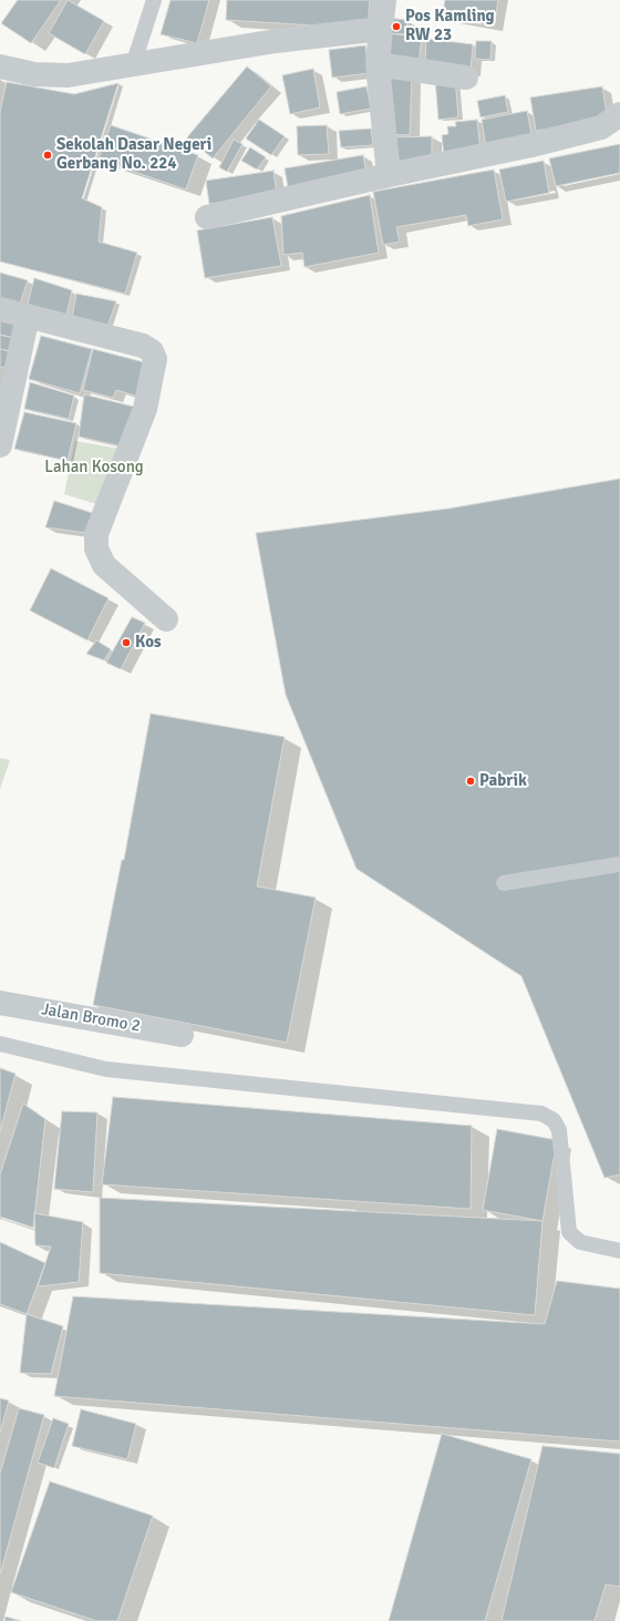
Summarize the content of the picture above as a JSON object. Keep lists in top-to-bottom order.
{
  "streets": {
    "street": ["Jalan Bromo 2"]
  },
  "parks": ["Lahan Kosong"],
  "places": [
    "Pos Kamling RW 23",
    "Sekolah Dasar Negeri Gerbang No. 224",
    "Kos",
    "Pabrik"
  ]
}
